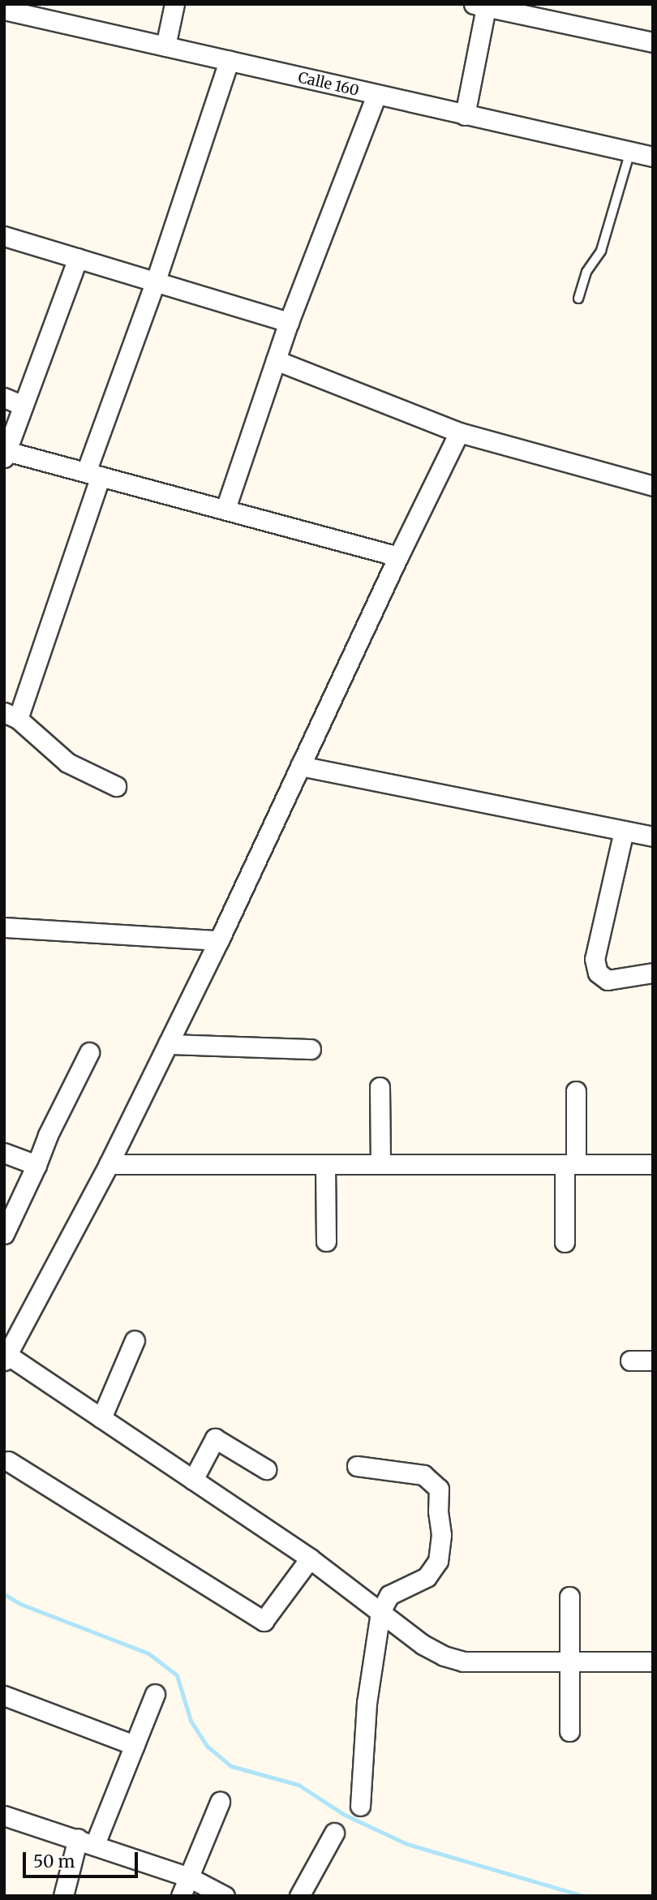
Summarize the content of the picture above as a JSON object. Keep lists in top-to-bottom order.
{
  "streets": {
    "street": ["Calle 160"]
  },
  "scale_bar": "50 m"
}
